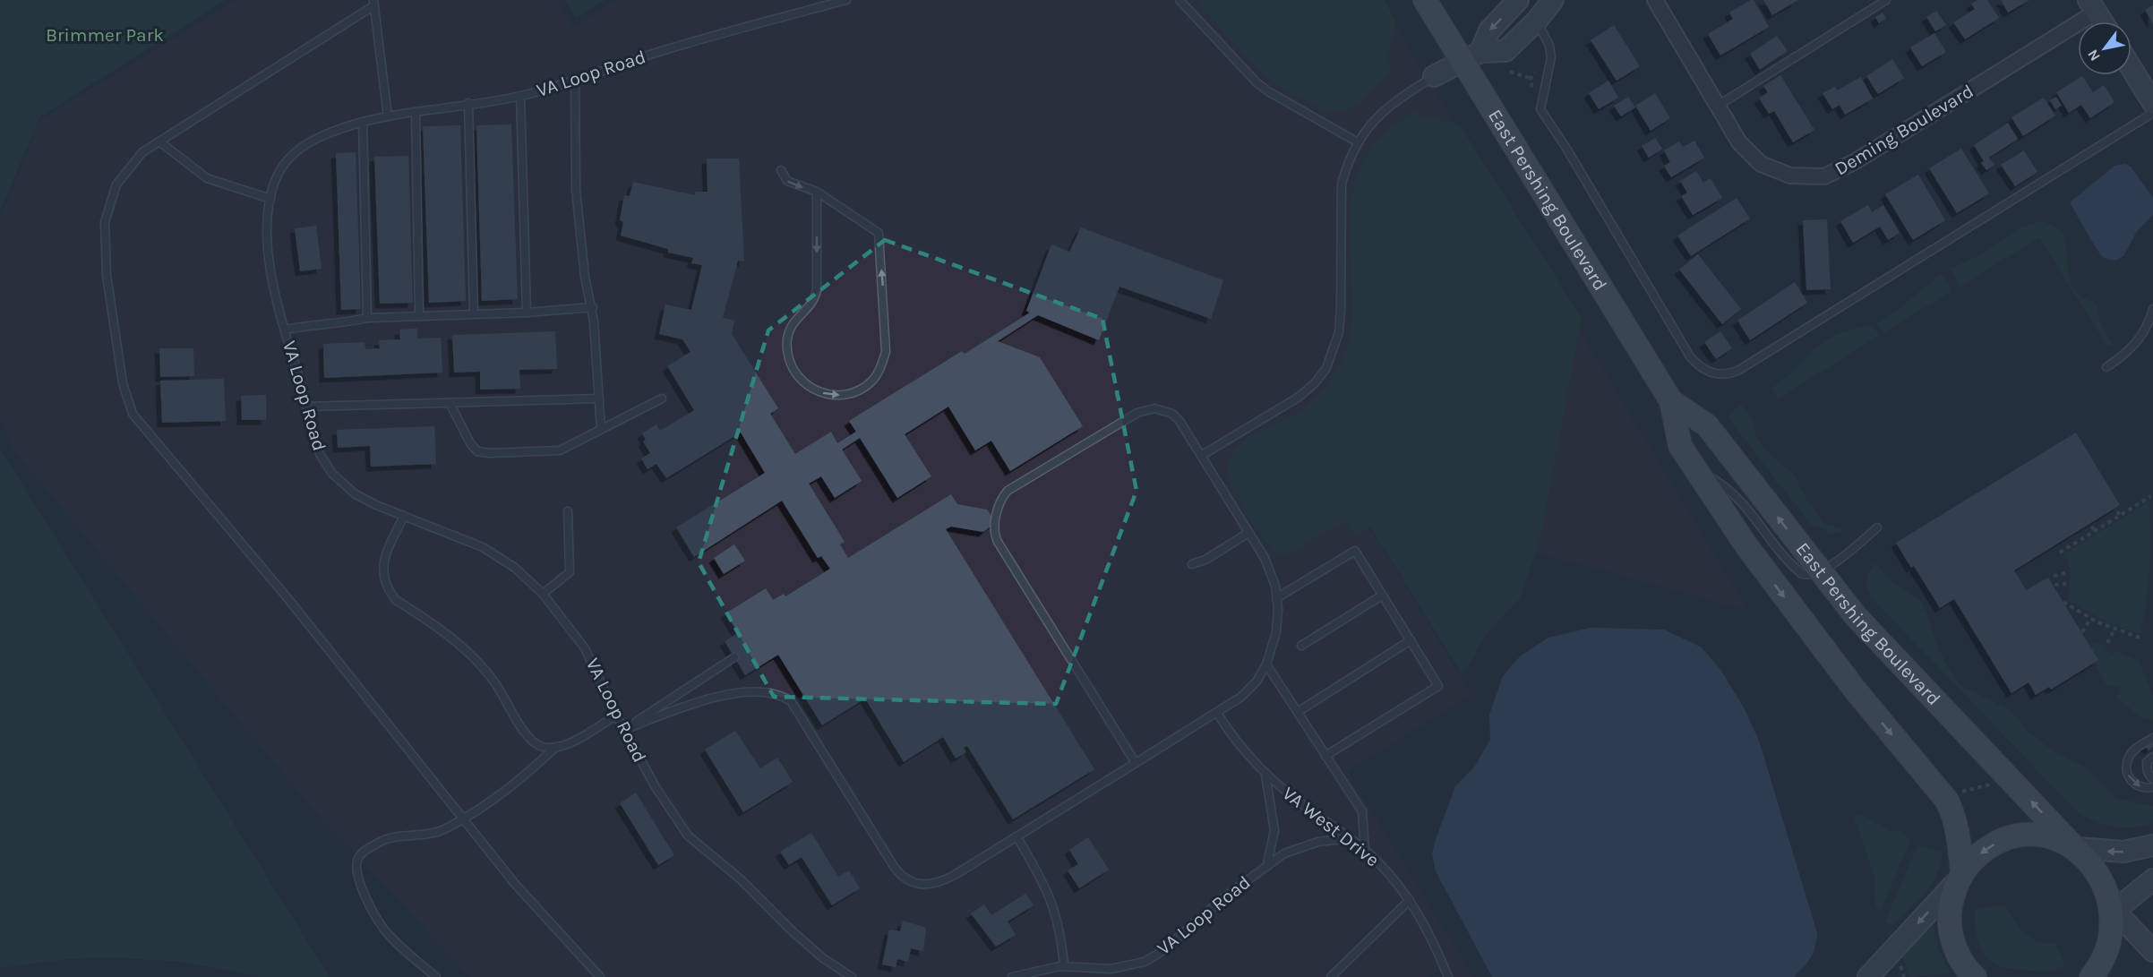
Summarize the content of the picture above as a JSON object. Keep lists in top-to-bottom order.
{
  "streets": {
    "main road": ["East Pershing Boulevard"],
    "street": ["Deming Boulevard"],
    "lane": ["VA Loop Road", "VA West Drive"]
  },
  "crossings": [
    ["VA Loop Road", "VA West Drive"]
  ],
  "parks": ["Brimmer Park"],
  "north": "bottom left"
}
